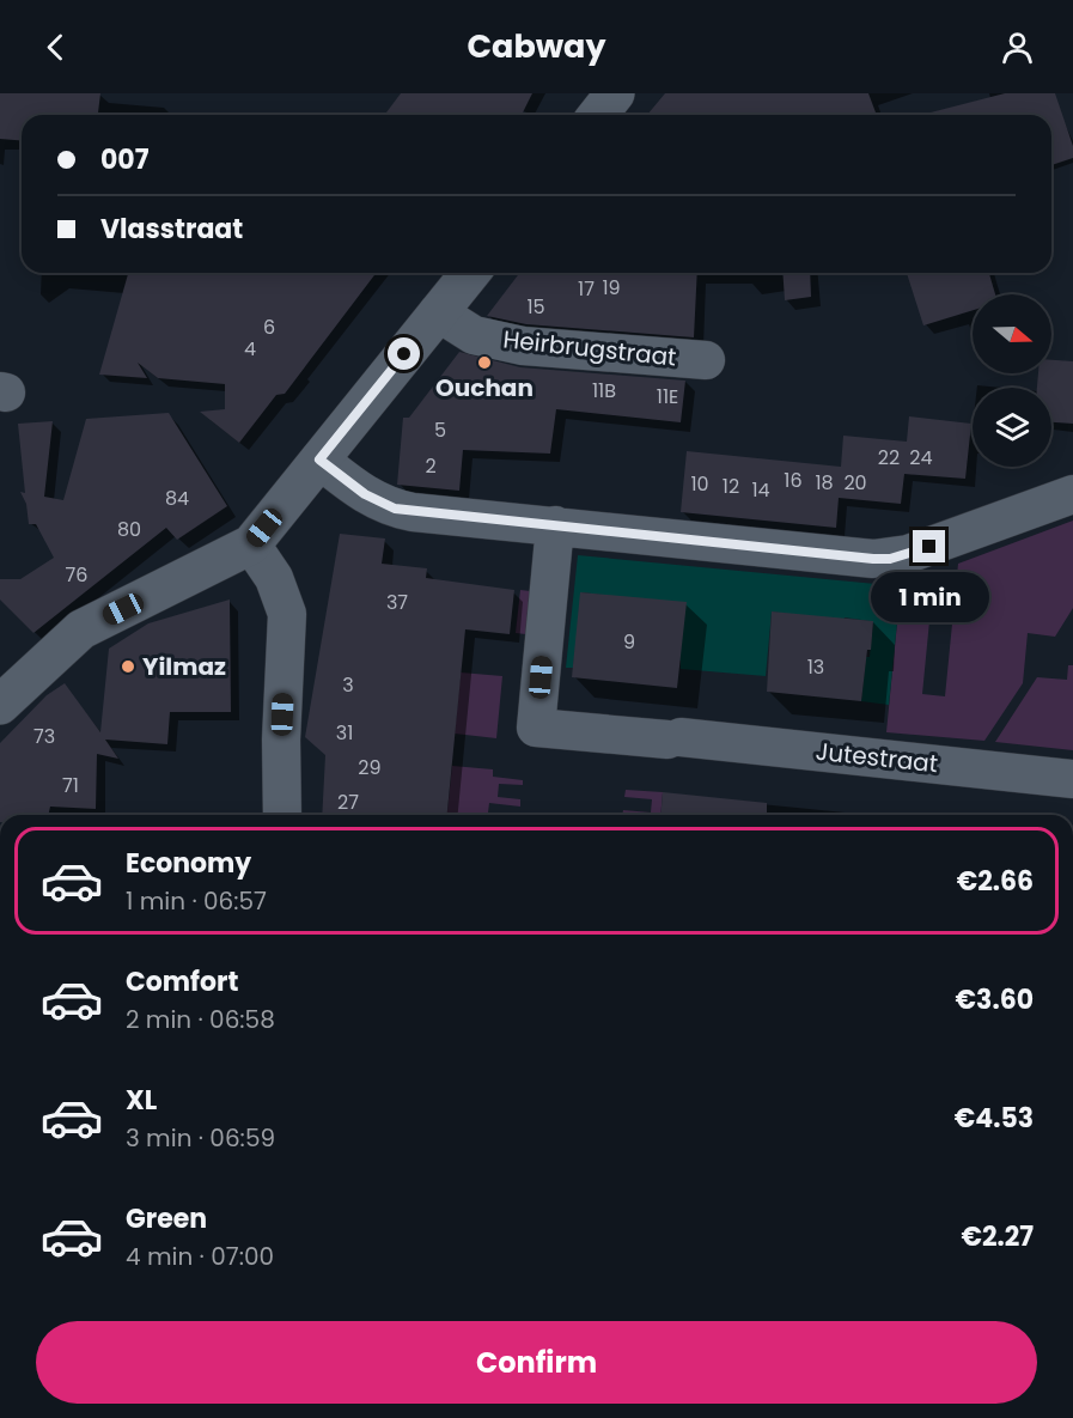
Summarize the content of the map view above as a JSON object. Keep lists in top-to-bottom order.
{
  "streets": {
    "street": ["Heirbrugstraat", "Jutestraat"]
  },
  "places": ["Ouchan", "Yilmaz"],
  "house_numbers": [
    "19",
    "17",
    "15",
    "6",
    "4",
    "11B",
    "11E",
    "5",
    "22",
    "24",
    "2",
    "16",
    "18",
    "20",
    "10",
    "12",
    "14",
    "84",
    "80",
    "76",
    "37",
    "9",
    "13",
    "3",
    "31",
    "73",
    "29",
    "71",
    "27"
  ],
  "north": "right",
  "page": {
    "header": "Cabway",
    "banner": ["007", "Vlasstraat"],
    "bubble": "1 min",
    "list": [
      {
        "name": "Economy",
        "note": "1 min · 06:57",
        "value": "€2.66"
      },
      {
        "name": "Comfort",
        "note": "2 min · 06:58",
        "value": "€3.60"
      },
      {
        "name": "XL",
        "note": "3 min · 06:59",
        "value": "€4.53"
      },
      {
        "name": "Green",
        "note": "4 min · 07:00",
        "value": "€2.27"
      }
    ],
    "buttons": "Confirm"
  }
}
